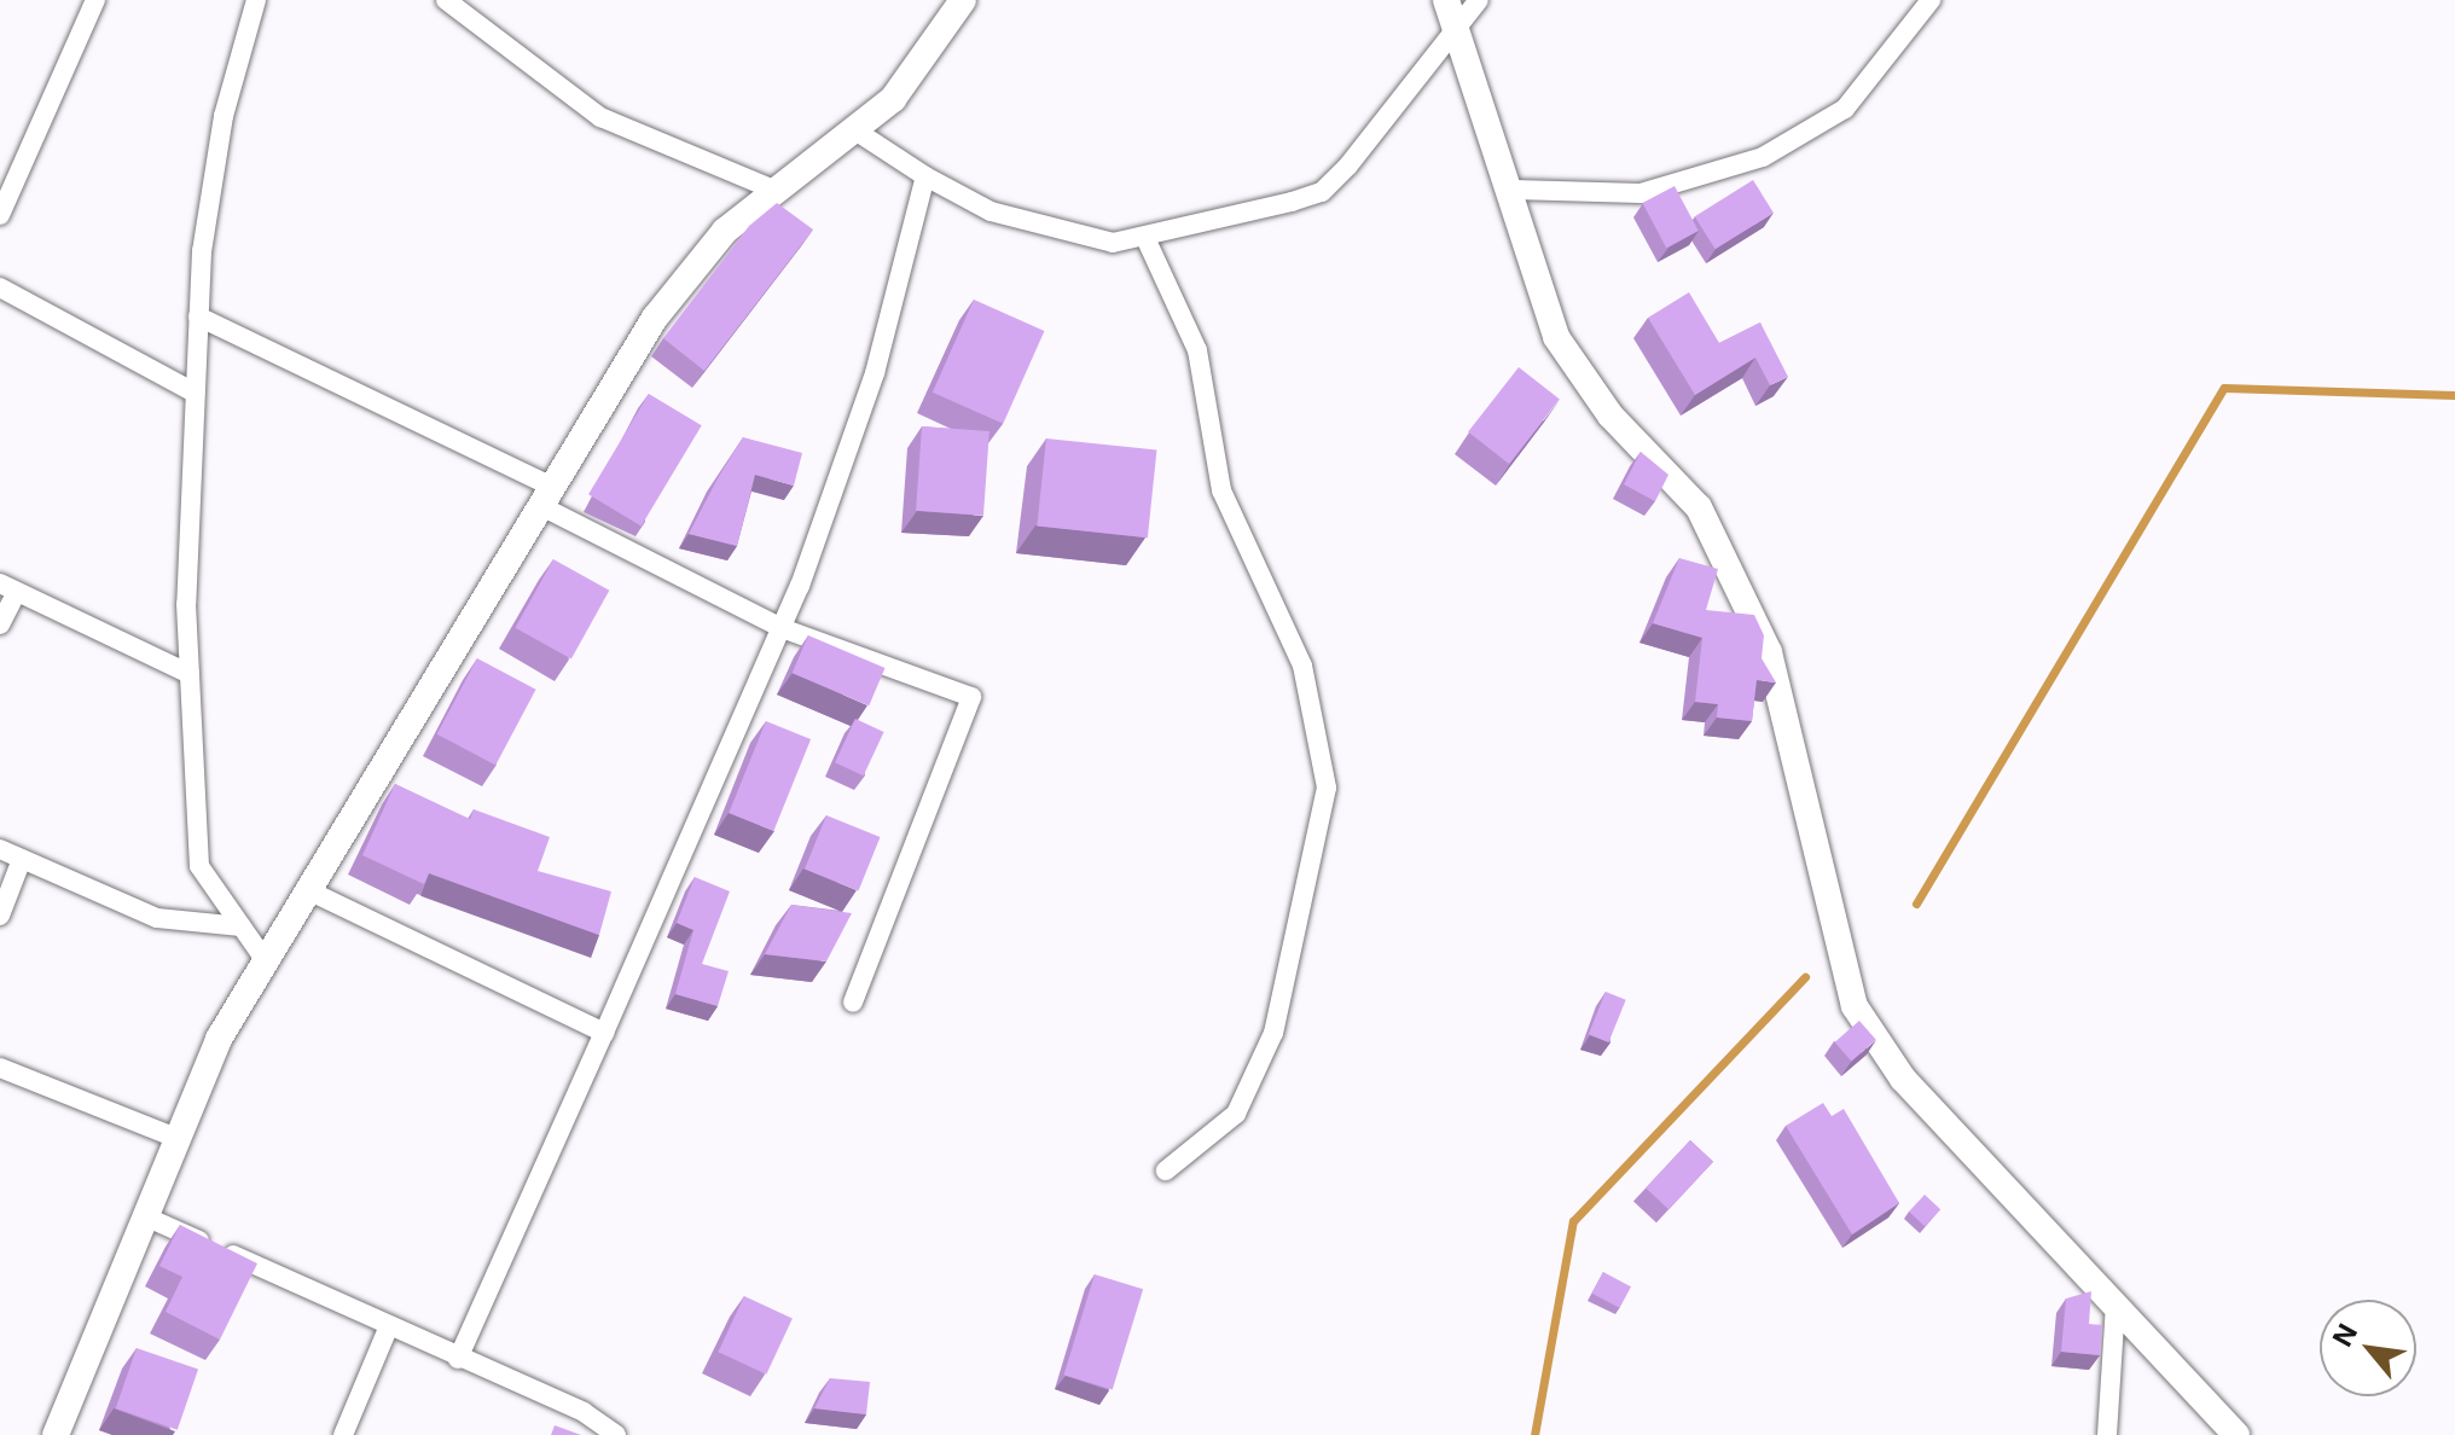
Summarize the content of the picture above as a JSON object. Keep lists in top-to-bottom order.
{
  "north": "top left"
}
